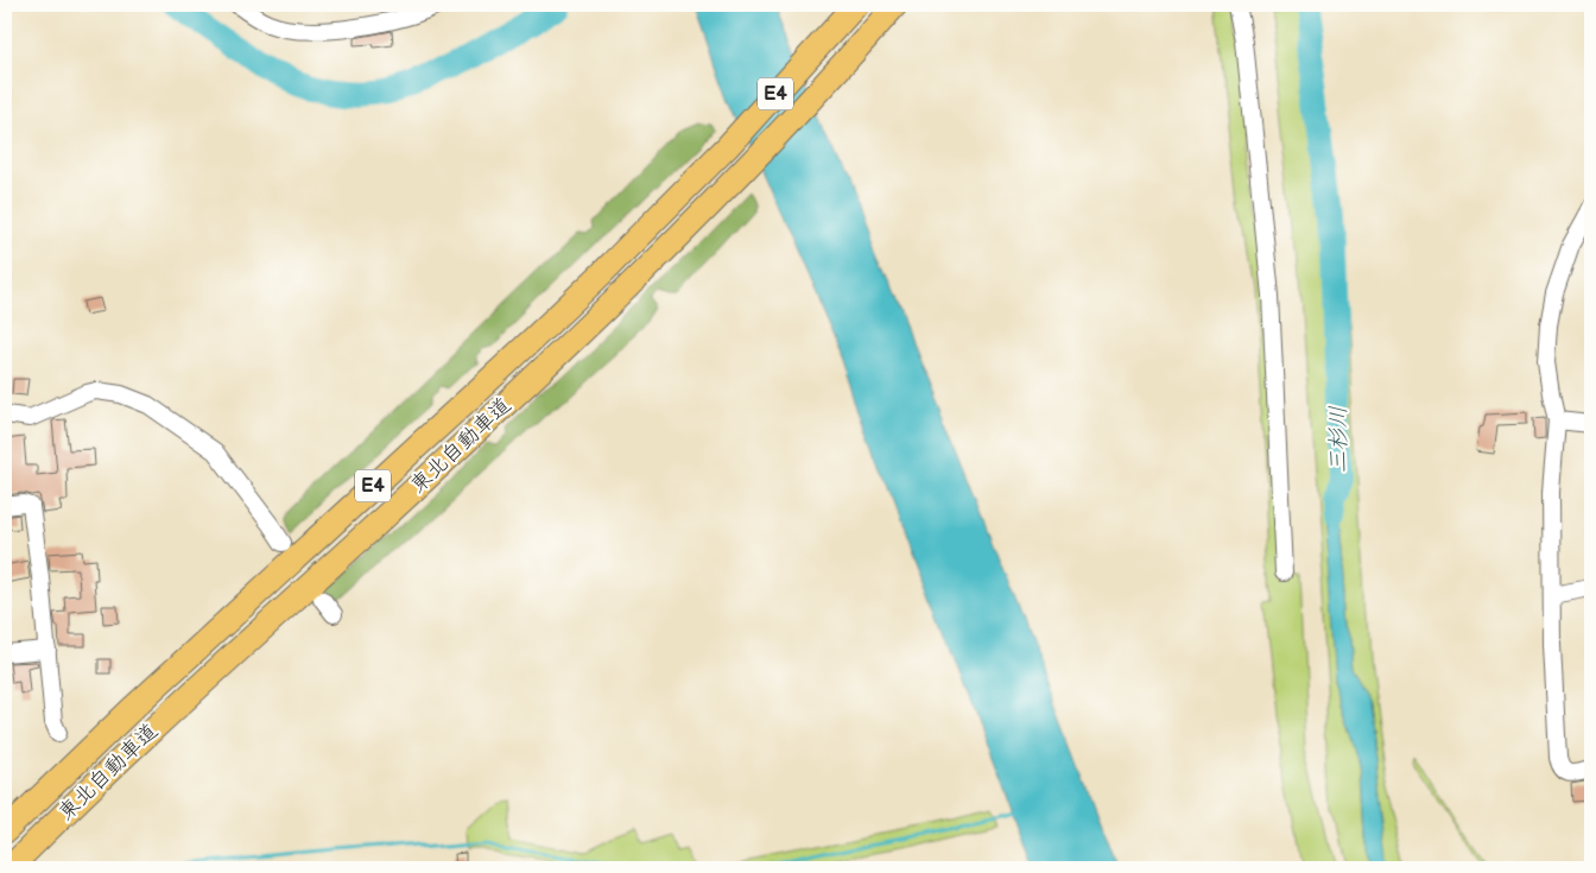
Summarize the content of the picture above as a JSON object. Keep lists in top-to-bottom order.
{
  "streets": {
    "highway": ["E4", "東北自動車道"]
  },
  "water": ["三杉川"]
}
